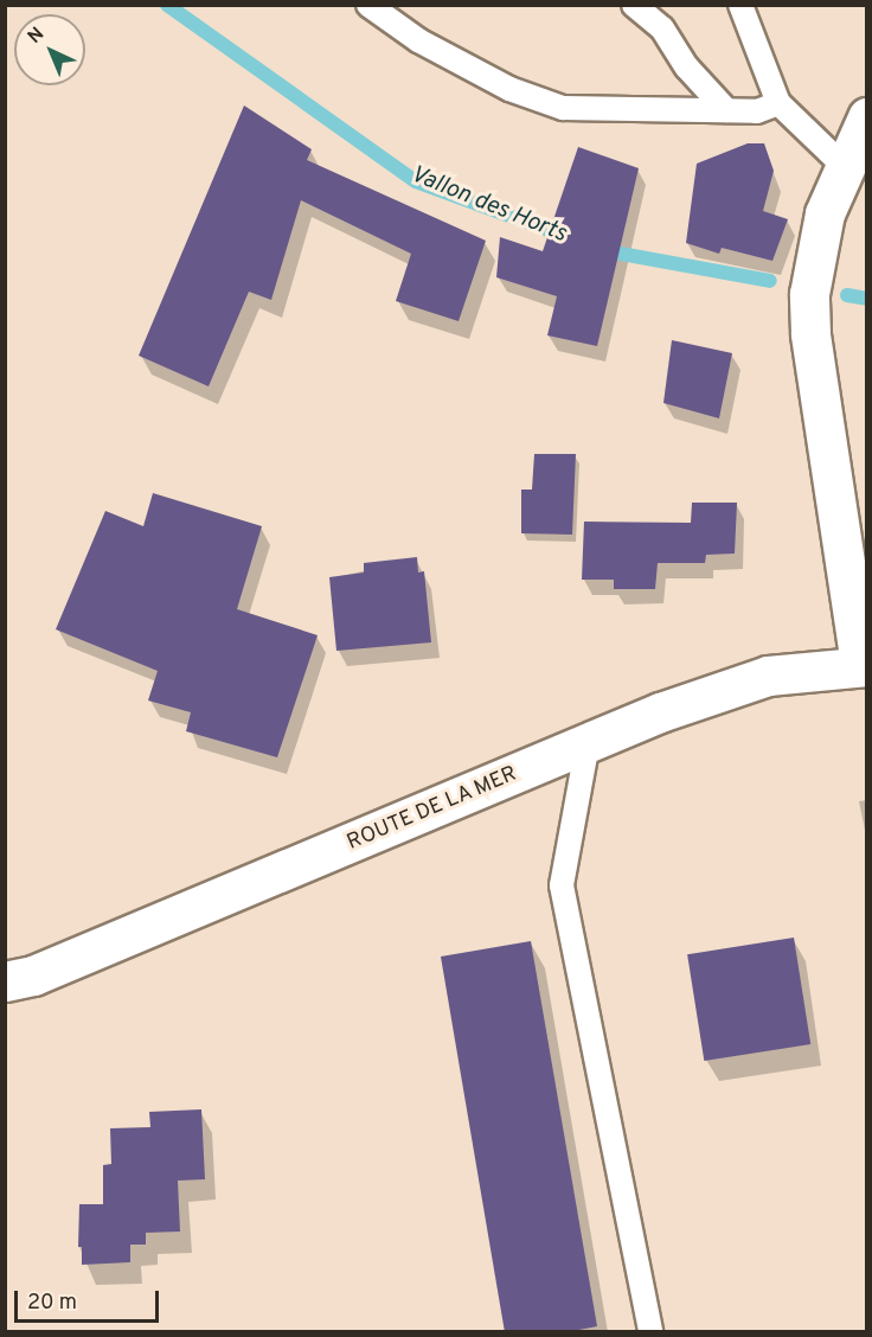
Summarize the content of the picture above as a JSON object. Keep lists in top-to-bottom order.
{
  "streets": {
    "main road": ["ROUTE DE LA MER"]
  },
  "water": ["Vallon des Horts"],
  "scale_bar": "20 m",
  "north": "top left"
}
